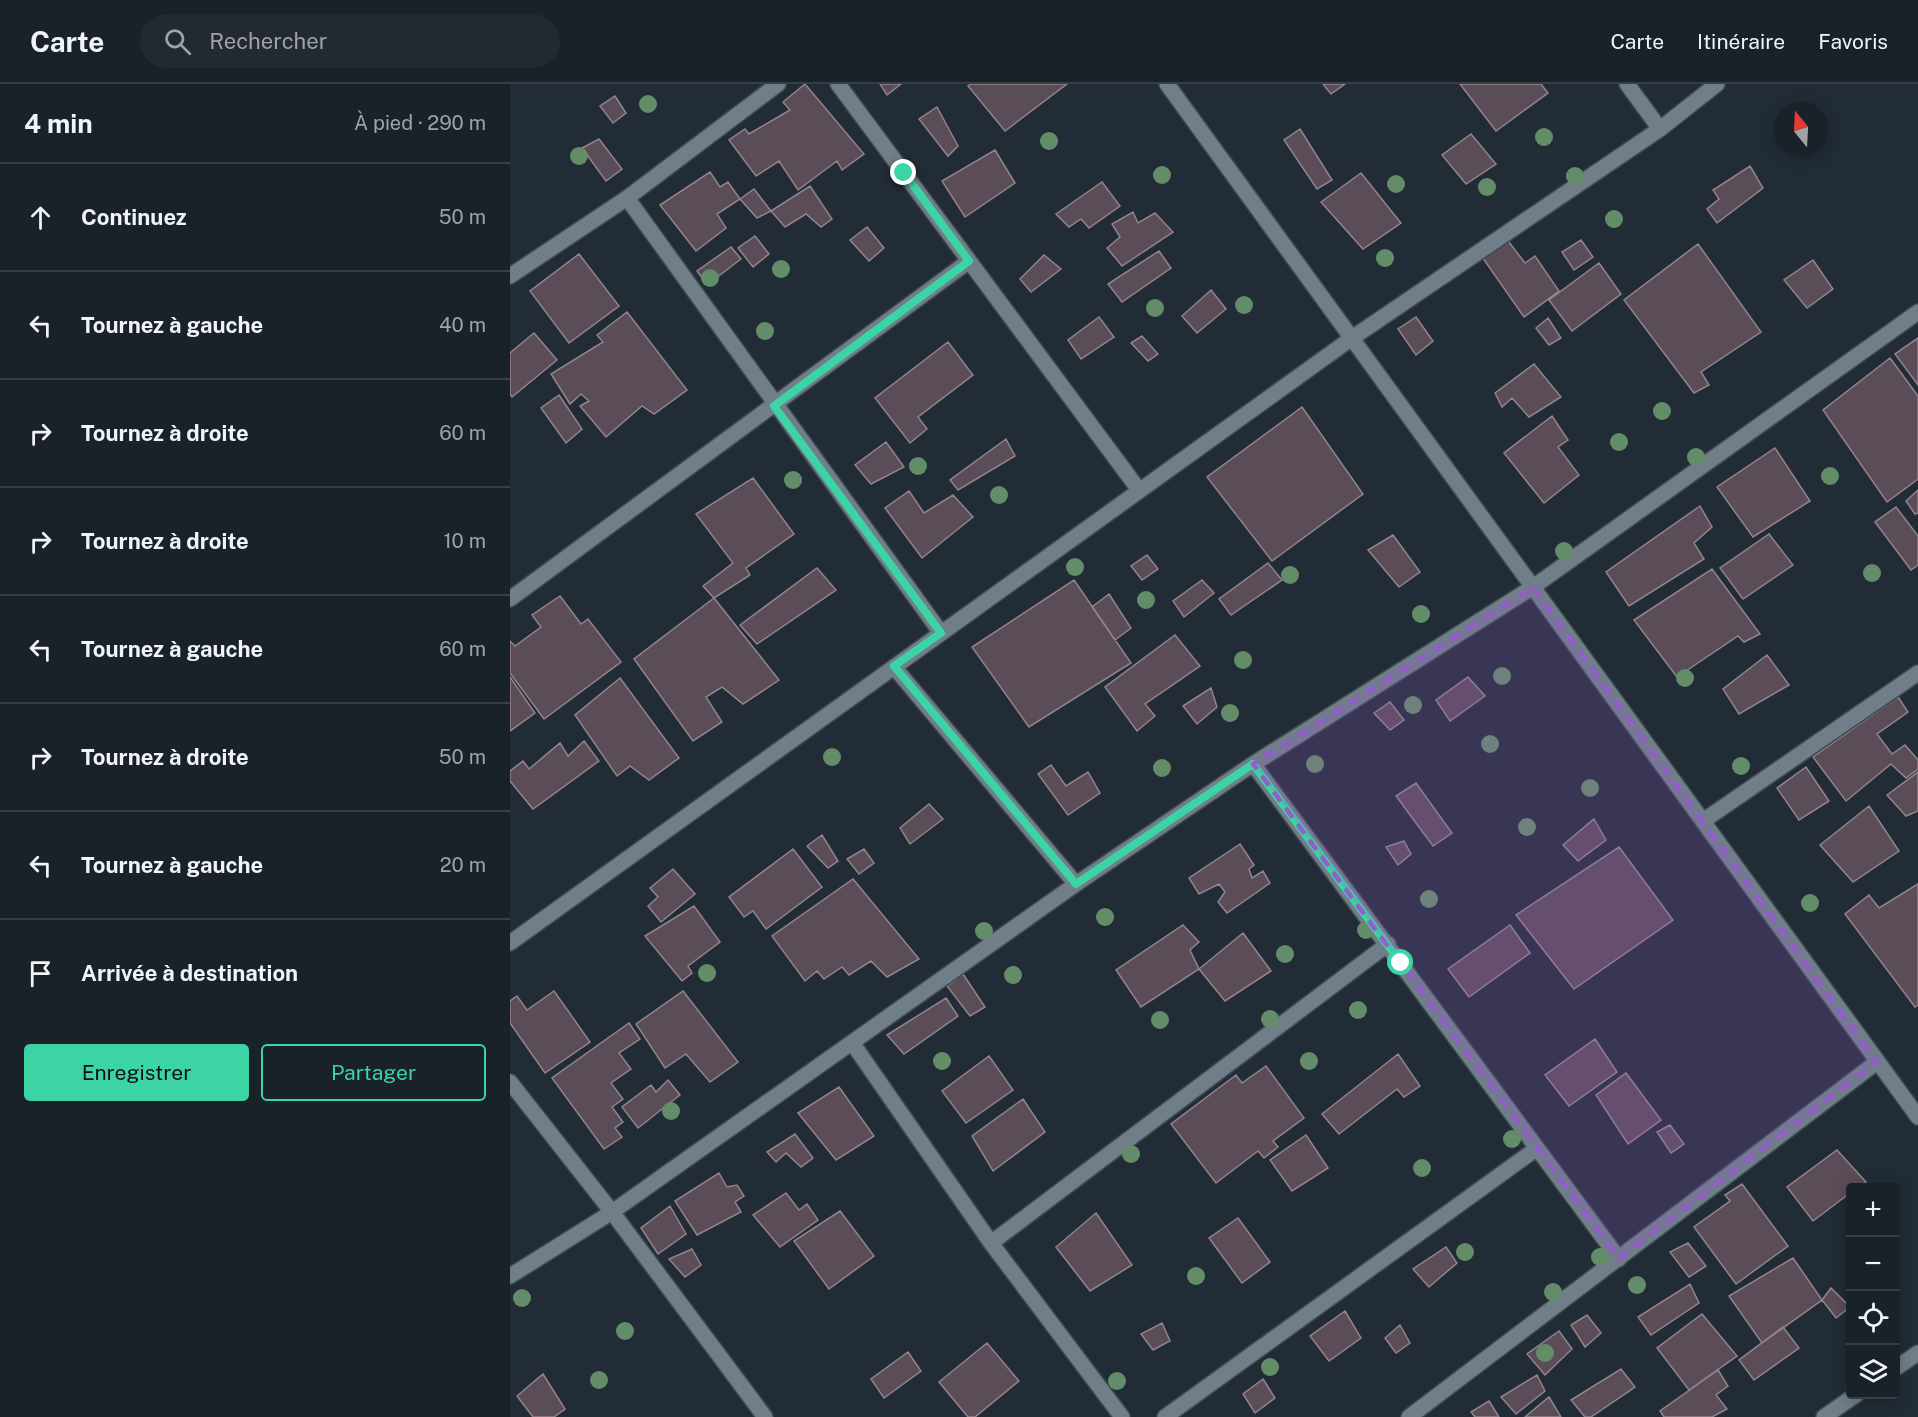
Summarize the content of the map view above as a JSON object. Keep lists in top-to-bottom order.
{
  "north": "top",
  "page": {
    "header": "Carte",
    "search": "Rechercher",
    "nav": ["Carte", "Itinéraire", "Favoris"],
    "heading": ["4 min", "À pied · 290 m"],
    "list": [
      ["Continuez", "50 m"],
      ["Tournez à gauche", "40 m"],
      ["Tournez à droite", "60 m"],
      ["Tournez à droite", "10 m"],
      ["Tournez à gauche", "60 m"],
      ["Tournez à droite", "50 m"],
      ["Tournez à gauche", "20 m"],
      "Arrivée à destination"
    ],
    "buttons": ["Enregistrer", "Partager"],
    "map_buttons": ["+", "−"]
  }
}
